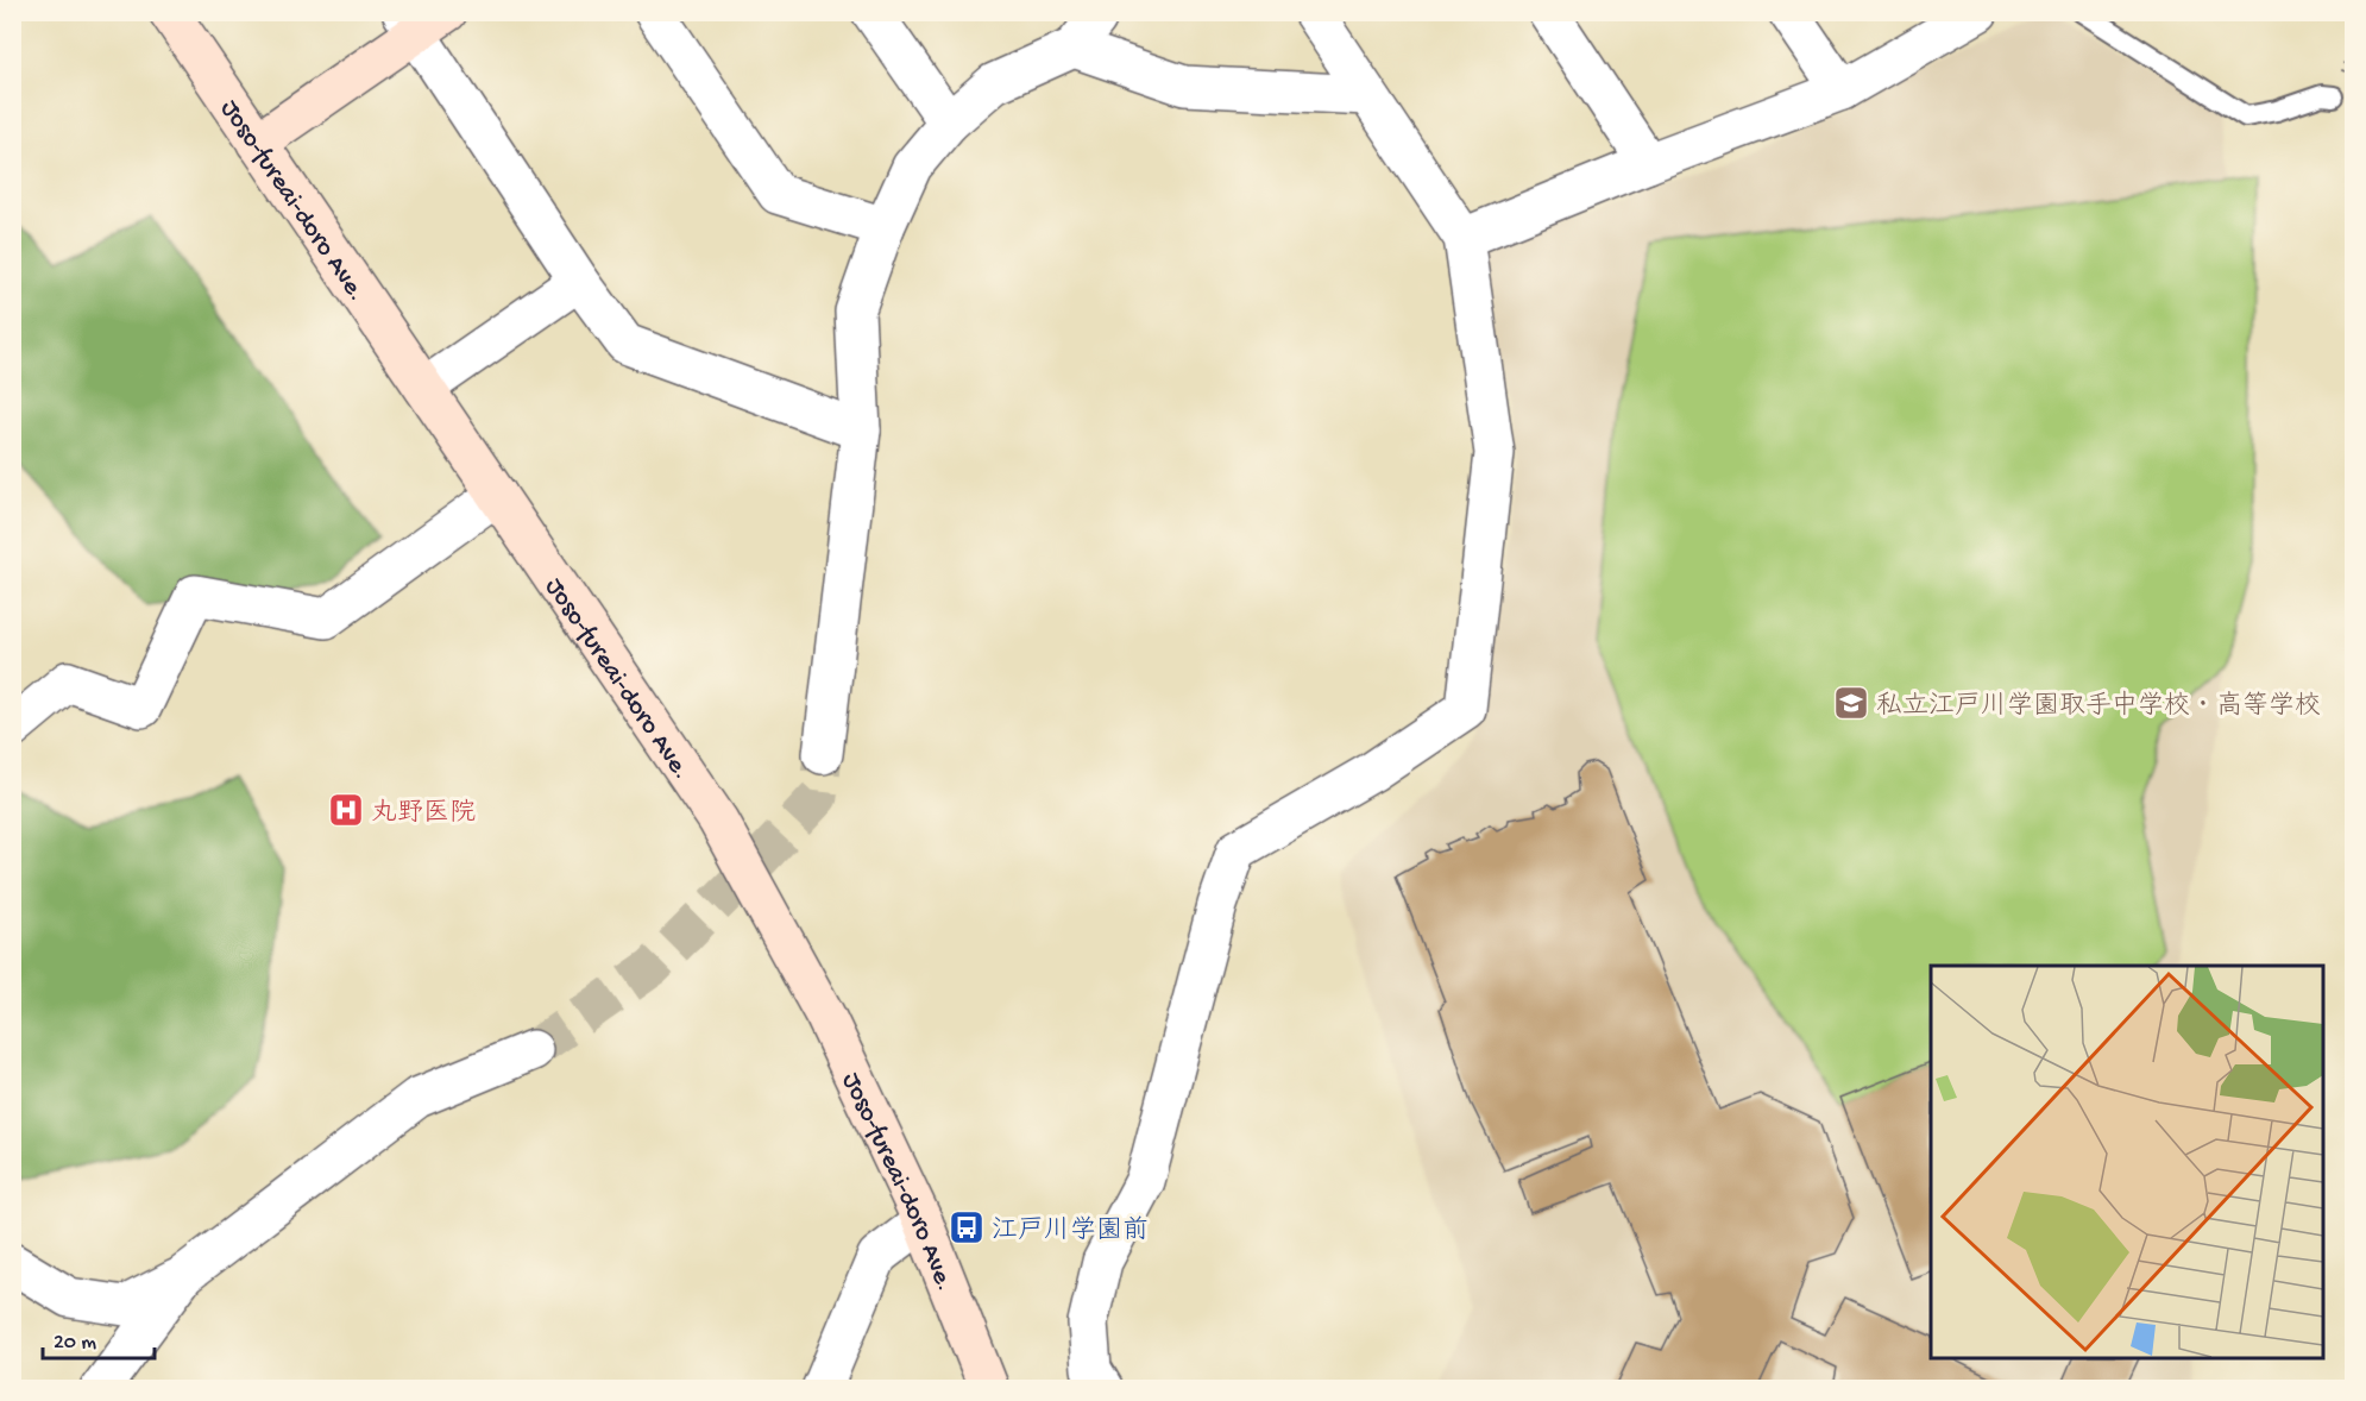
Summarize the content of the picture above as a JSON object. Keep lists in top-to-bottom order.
{
  "streets": {
    "street": ["Joso-fureai-doro Ave."]
  },
  "places": {
    "school or university": ["私立江戸川学園取手中学校・高等学校"],
    "hospital": ["丸野医院"],
    "bus stop": ["江戸川学園前"]
  },
  "scale_bar": "20 m"
}
